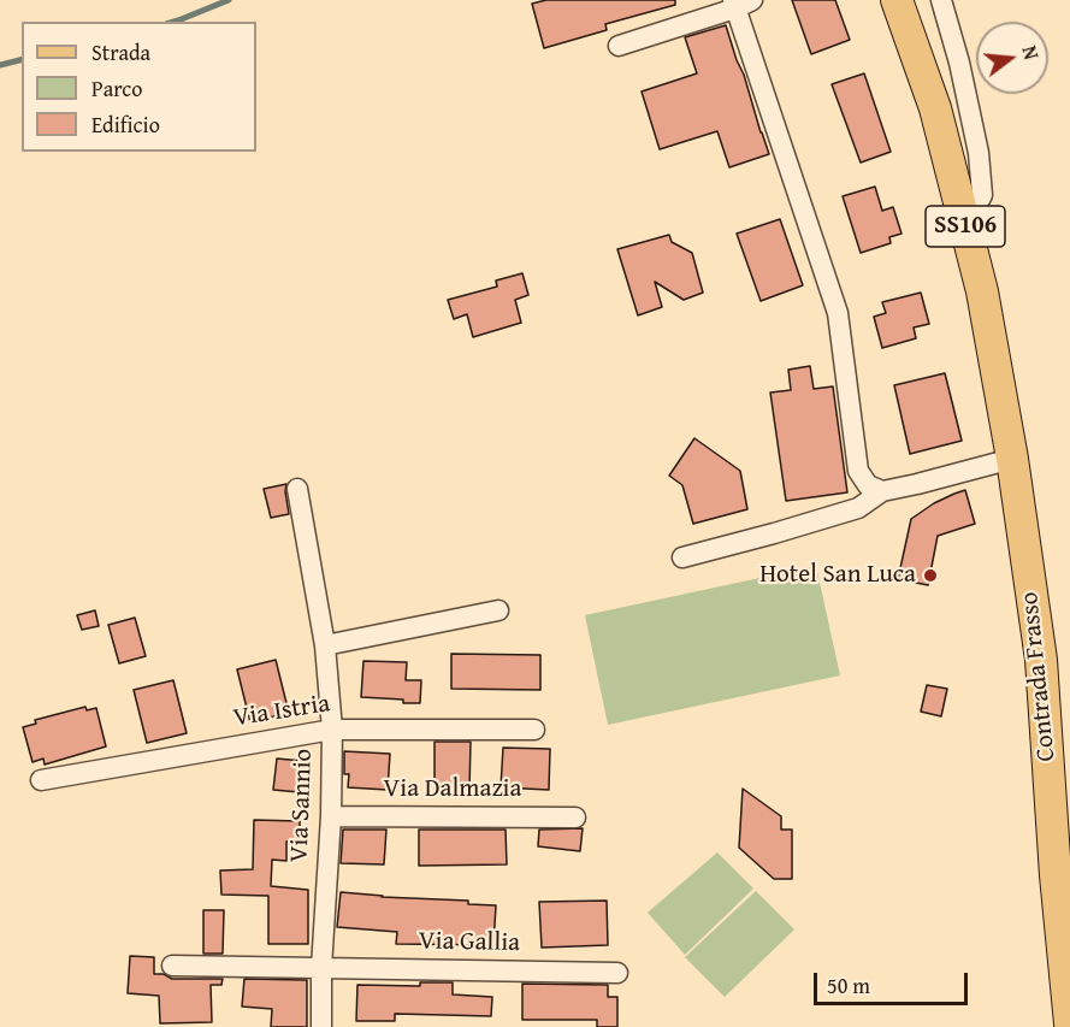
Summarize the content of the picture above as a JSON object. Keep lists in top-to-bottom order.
{
  "streets": {
    "main road": ["SS106", "Contrada Frasso"],
    "street": [
      "Via Istria",
      "Via Dalmazia",
      "Via Sannio",
      "Via Gallia"
    ]
  },
  "crossings": [
    ["Via Istria", "Via Sannio"],
    ["Via Dalmazia", "Via Sannio"],
    ["Via Sannio", "Via Gallia"]
  ],
  "places": ["Hotel San Luca"],
  "legend": ["Strada", "Parco", "Edificio"],
  "scale_bar": "50 m",
  "north": "right"
}
